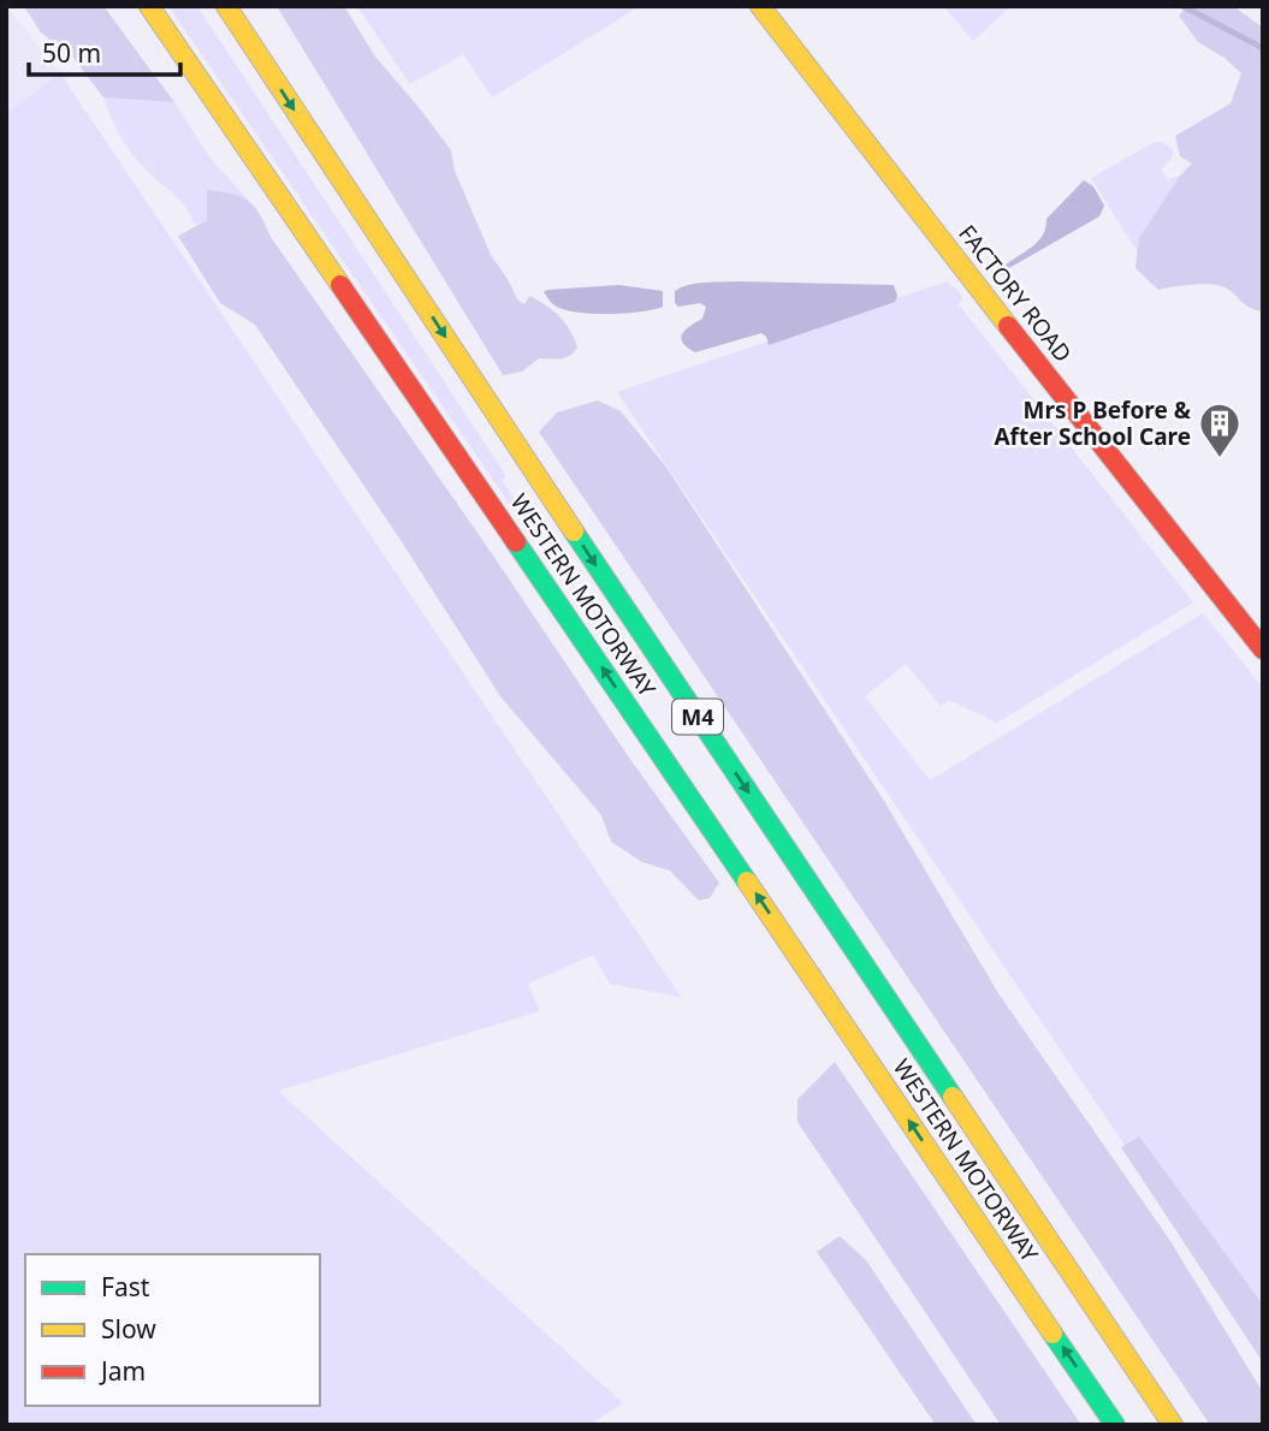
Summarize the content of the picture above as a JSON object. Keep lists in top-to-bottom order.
{
  "streets": {
    "main road": ["FACTORY ROAD", "WESTERN MOTORWAY", "M4"]
  },
  "places": {
    "building": ["Mrs P Before & After School Care"]
  },
  "legend": ["Fast", "Slow", "Jam"],
  "scale_bar": "50 m"
}
